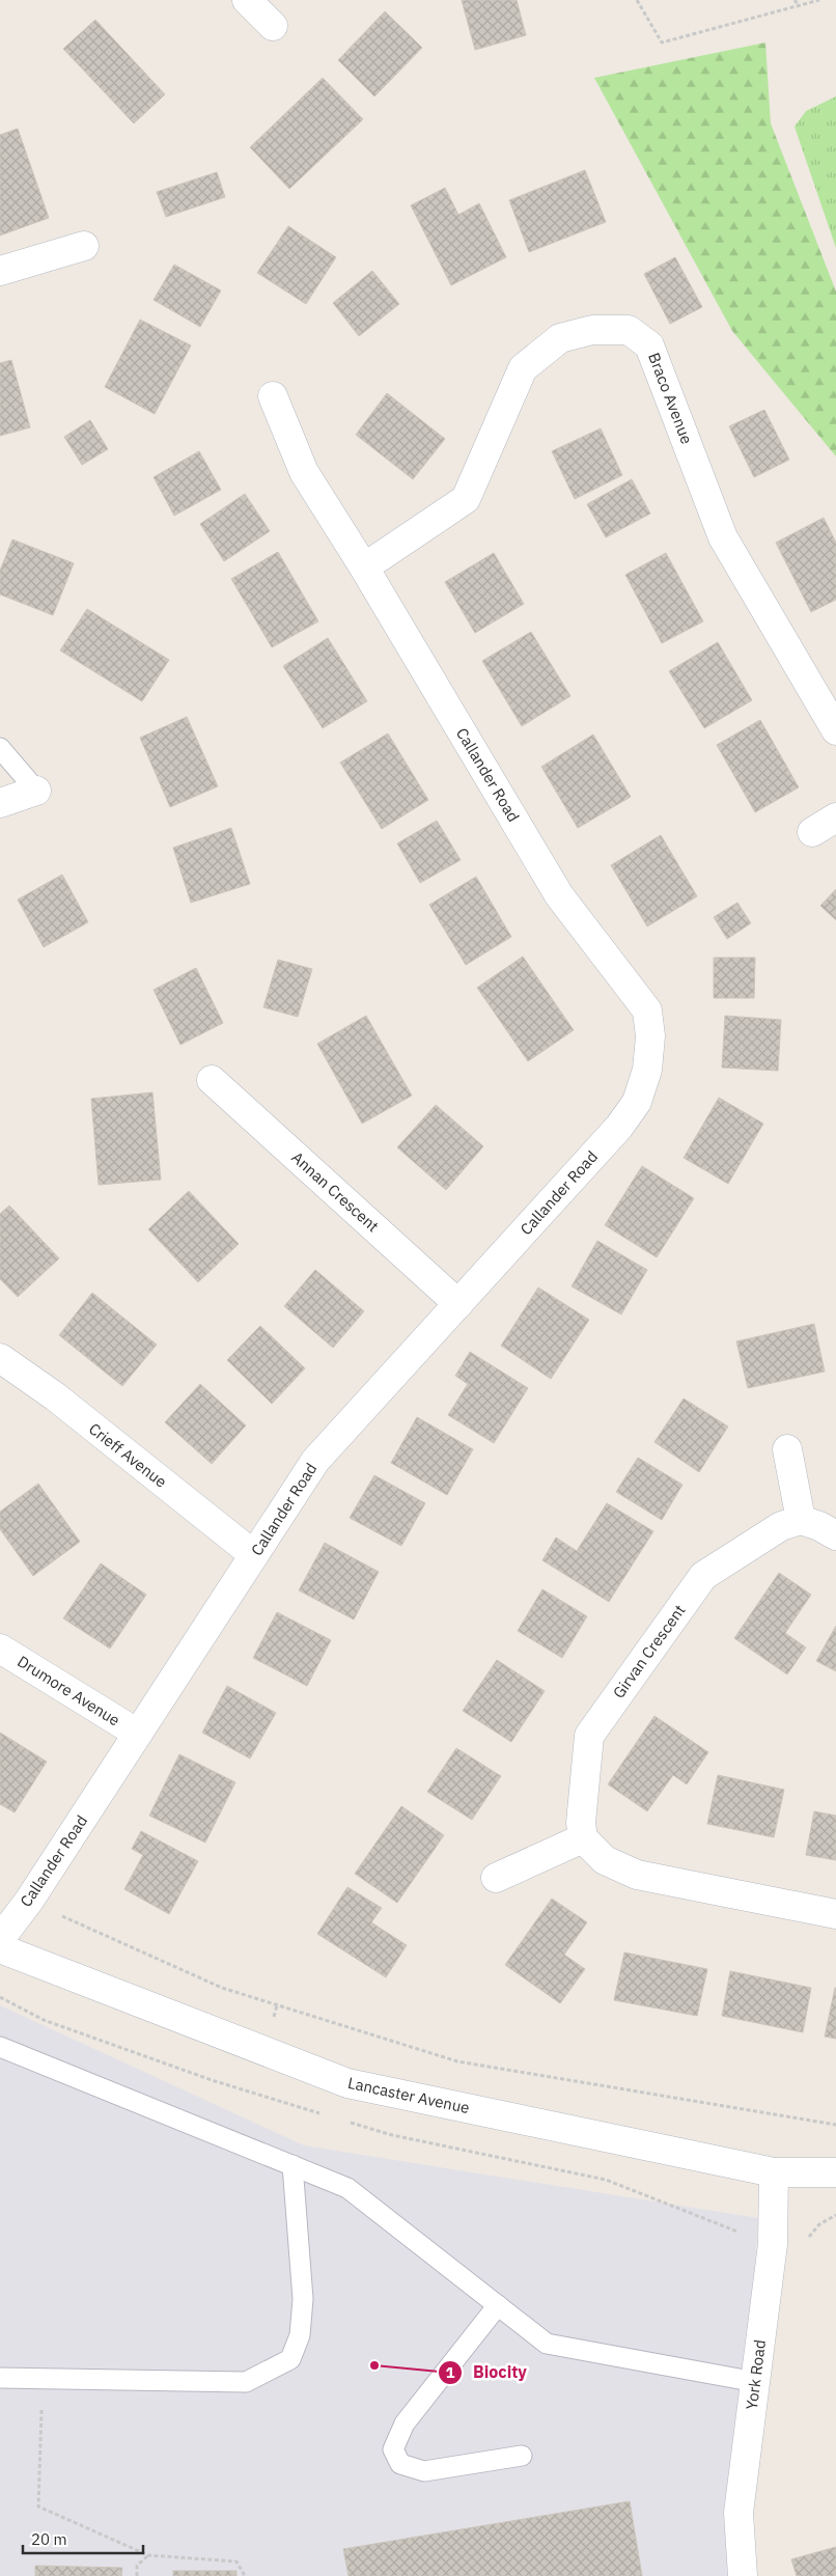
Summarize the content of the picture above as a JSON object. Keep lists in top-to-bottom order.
{
  "streets": {
    "street": [
      "Braco Avenue",
      "Callander Road",
      "Annan Crescent",
      "Crieff Avenue",
      "Girvan Crescent",
      "Drumore Avenue",
      "Lancaster Avenue",
      "York Road"
    ]
  },
  "crossings": [
    ["Braco Avenue", "Callander Road"],
    ["Callander Road", "Annan Crescent"],
    ["Callander Road", "Crieff Avenue"],
    ["Callander Road", "Drumore Avenue"],
    ["Lancaster Avenue", "York Road"]
  ],
  "places": ["Biocity"],
  "scale_bar": "20 m"
}
